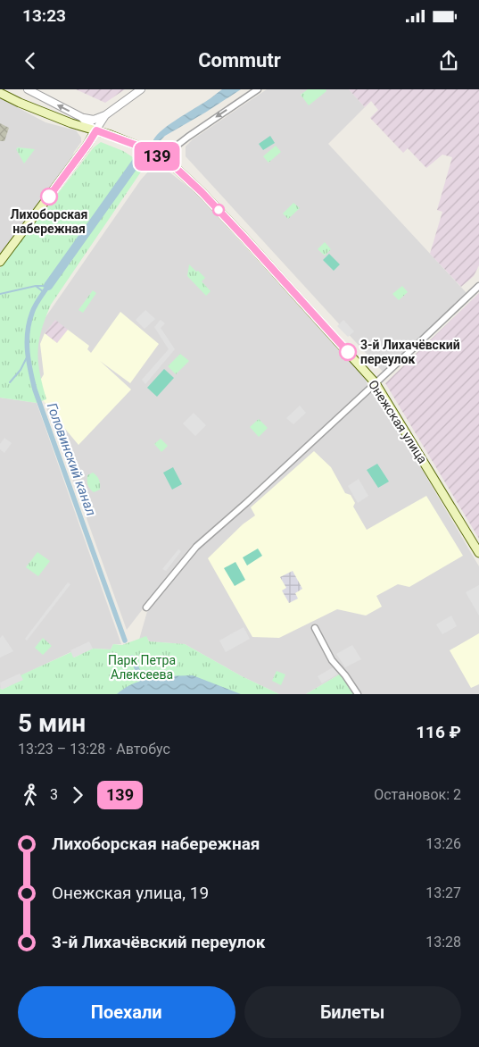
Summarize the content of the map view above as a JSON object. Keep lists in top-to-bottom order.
{
  "streets": {
    "main road": ["Онежская улица"]
  },
  "water": ["Головинский канал"],
  "parks": ["Парк Петра Алексеева"],
  "places": ["Лихоборская набережная", "3-й Лихачёвский переулок"],
  "lines": ["bus line 139"],
  "page": {
    "status": "13:23",
    "header": "Commutr",
    "on_map": "139",
    "heading": ["5 мин", "13:23 – 13:28 · Автобус", "116 ₽"],
    "legs": ["3", "139", "Остановок: 2"],
    "list": [
      {
        "name": "Лихоборская набережная",
        "value": "13:26"
      },
      {
        "name": "Онежская улица, 19",
        "value": "13:27"
      },
      {
        "name": "3-й Лихачёвский переулок",
        "value": "13:28"
      }
    ],
    "buttons": ["Поехали", "Билеты"]
  }
}
